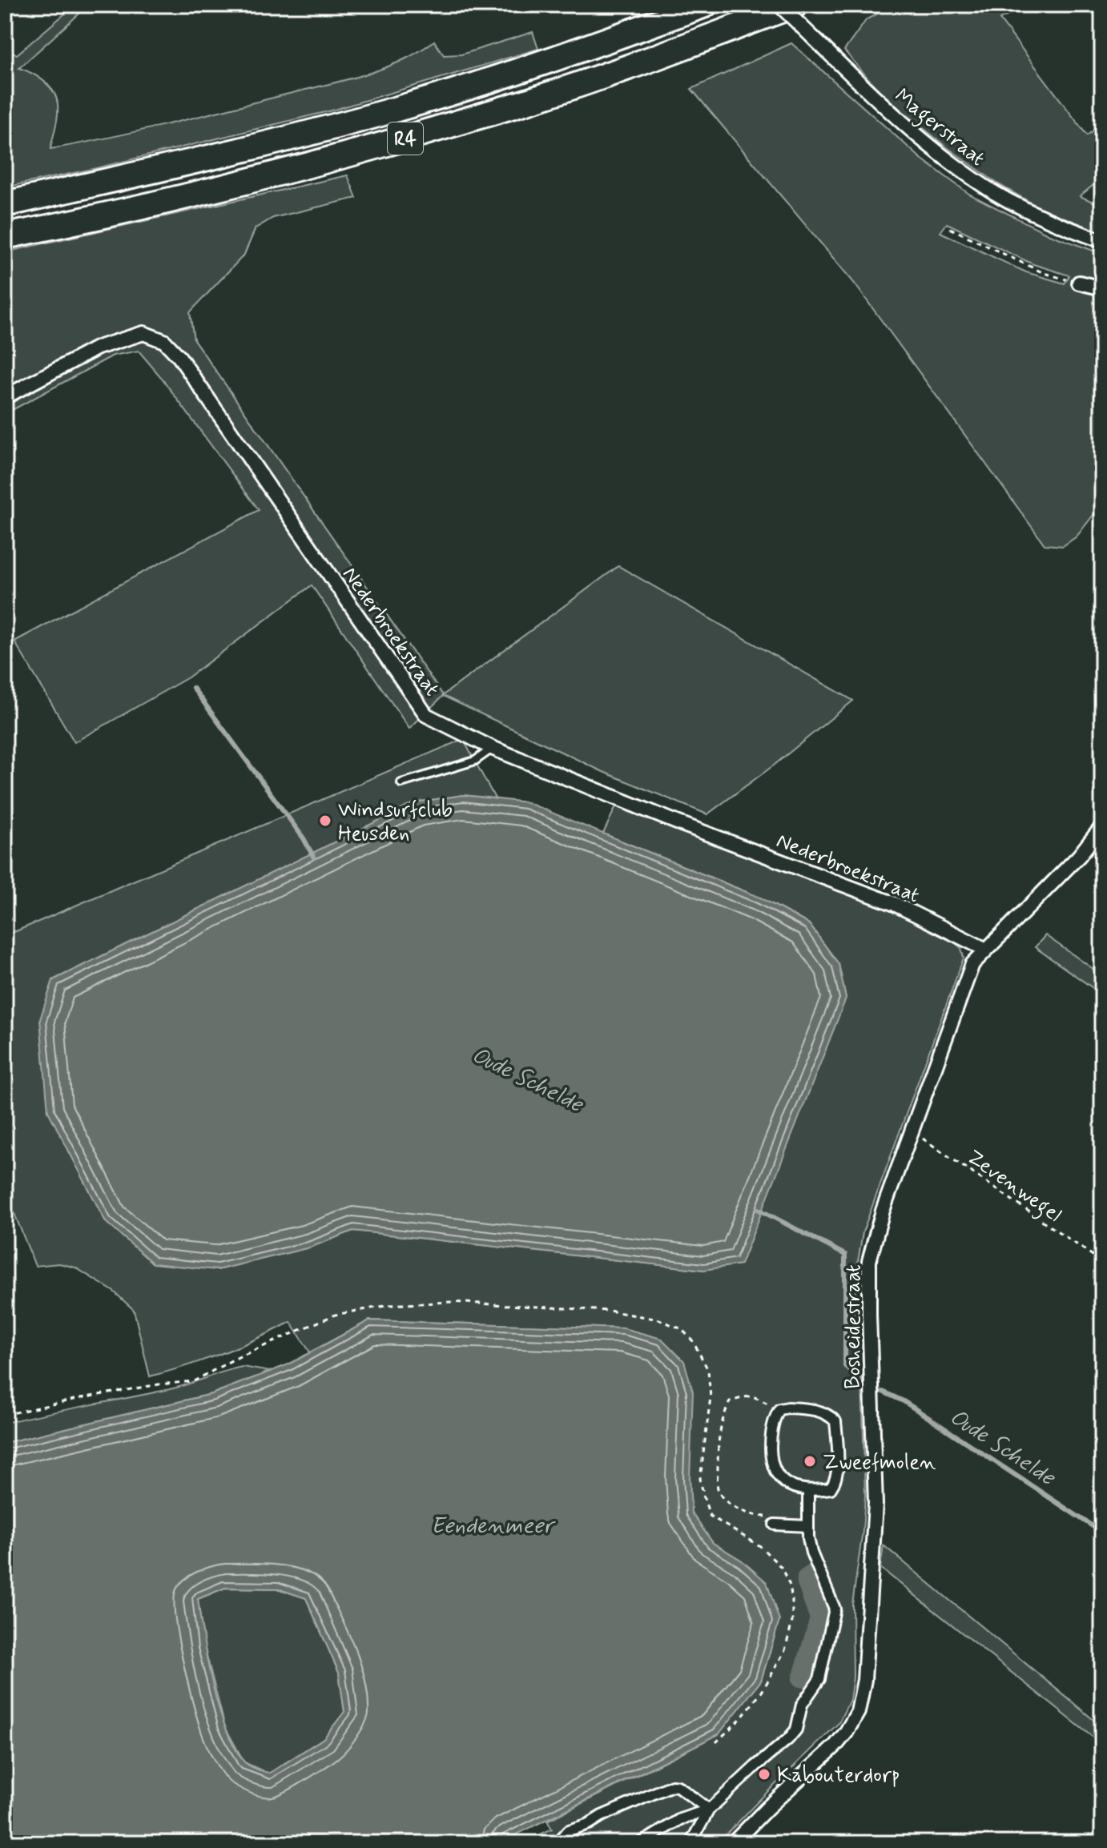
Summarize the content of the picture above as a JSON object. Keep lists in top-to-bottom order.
{
  "streets": {
    "highway": ["R4"],
    "street": ["Magerstraat", "Nederbroekstraat", "Bosheidestraat"],
    "path": ["Zevenwegel"]
  },
  "crossings": [
    ["Nederbroekstraat", "Bosheidestraat"],
    ["Zevenwegel", "Bosheidestraat"]
  ],
  "water": ["Oude Schelde", "Eendenmeer"],
  "places": ["Windsurfclub Heusden", "Zweefmolen", "Kabouterdorp"]
}
